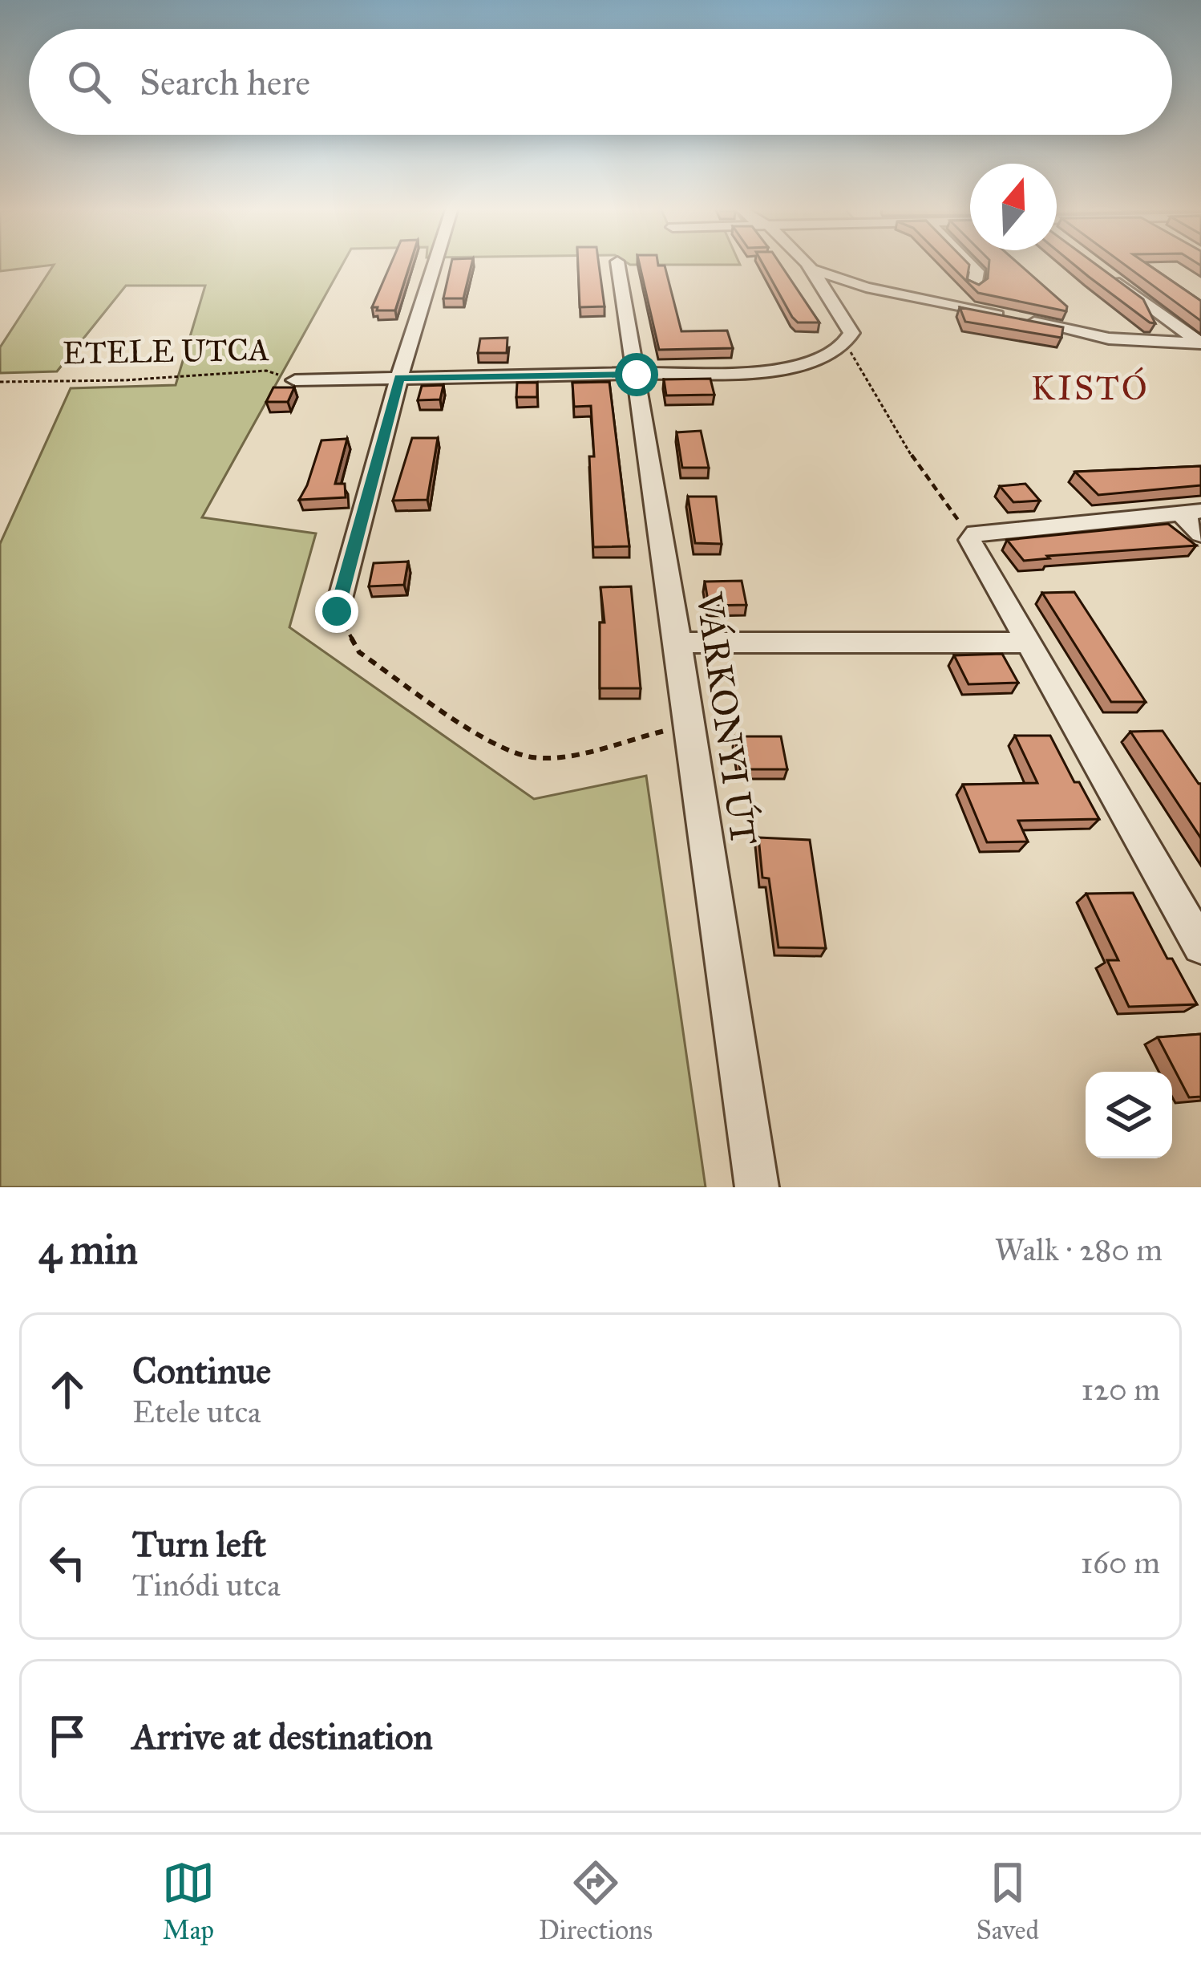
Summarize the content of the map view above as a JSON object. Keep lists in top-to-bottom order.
{
  "streets": {
    "street": ["ETELE UTCA", "VÁRKONYI ÚT"]
  },
  "crossings": [
    ["ETELE UTCA", "VÁRKONYI ÚT"]
  ],
  "districts": ["KISTÓ"],
  "north": "top",
  "page": {
    "search": "Search here",
    "heading": ["4 min", "Walk · 280 m"],
    "list": [
      ["Continue", "Etele utca", "120 m"],
      ["Turn left", "Tinódi utca", "160 m"],
      "Arrive at destination"
    ],
    "nav": ["Map", "Directions", "Saved"]
  }
}
